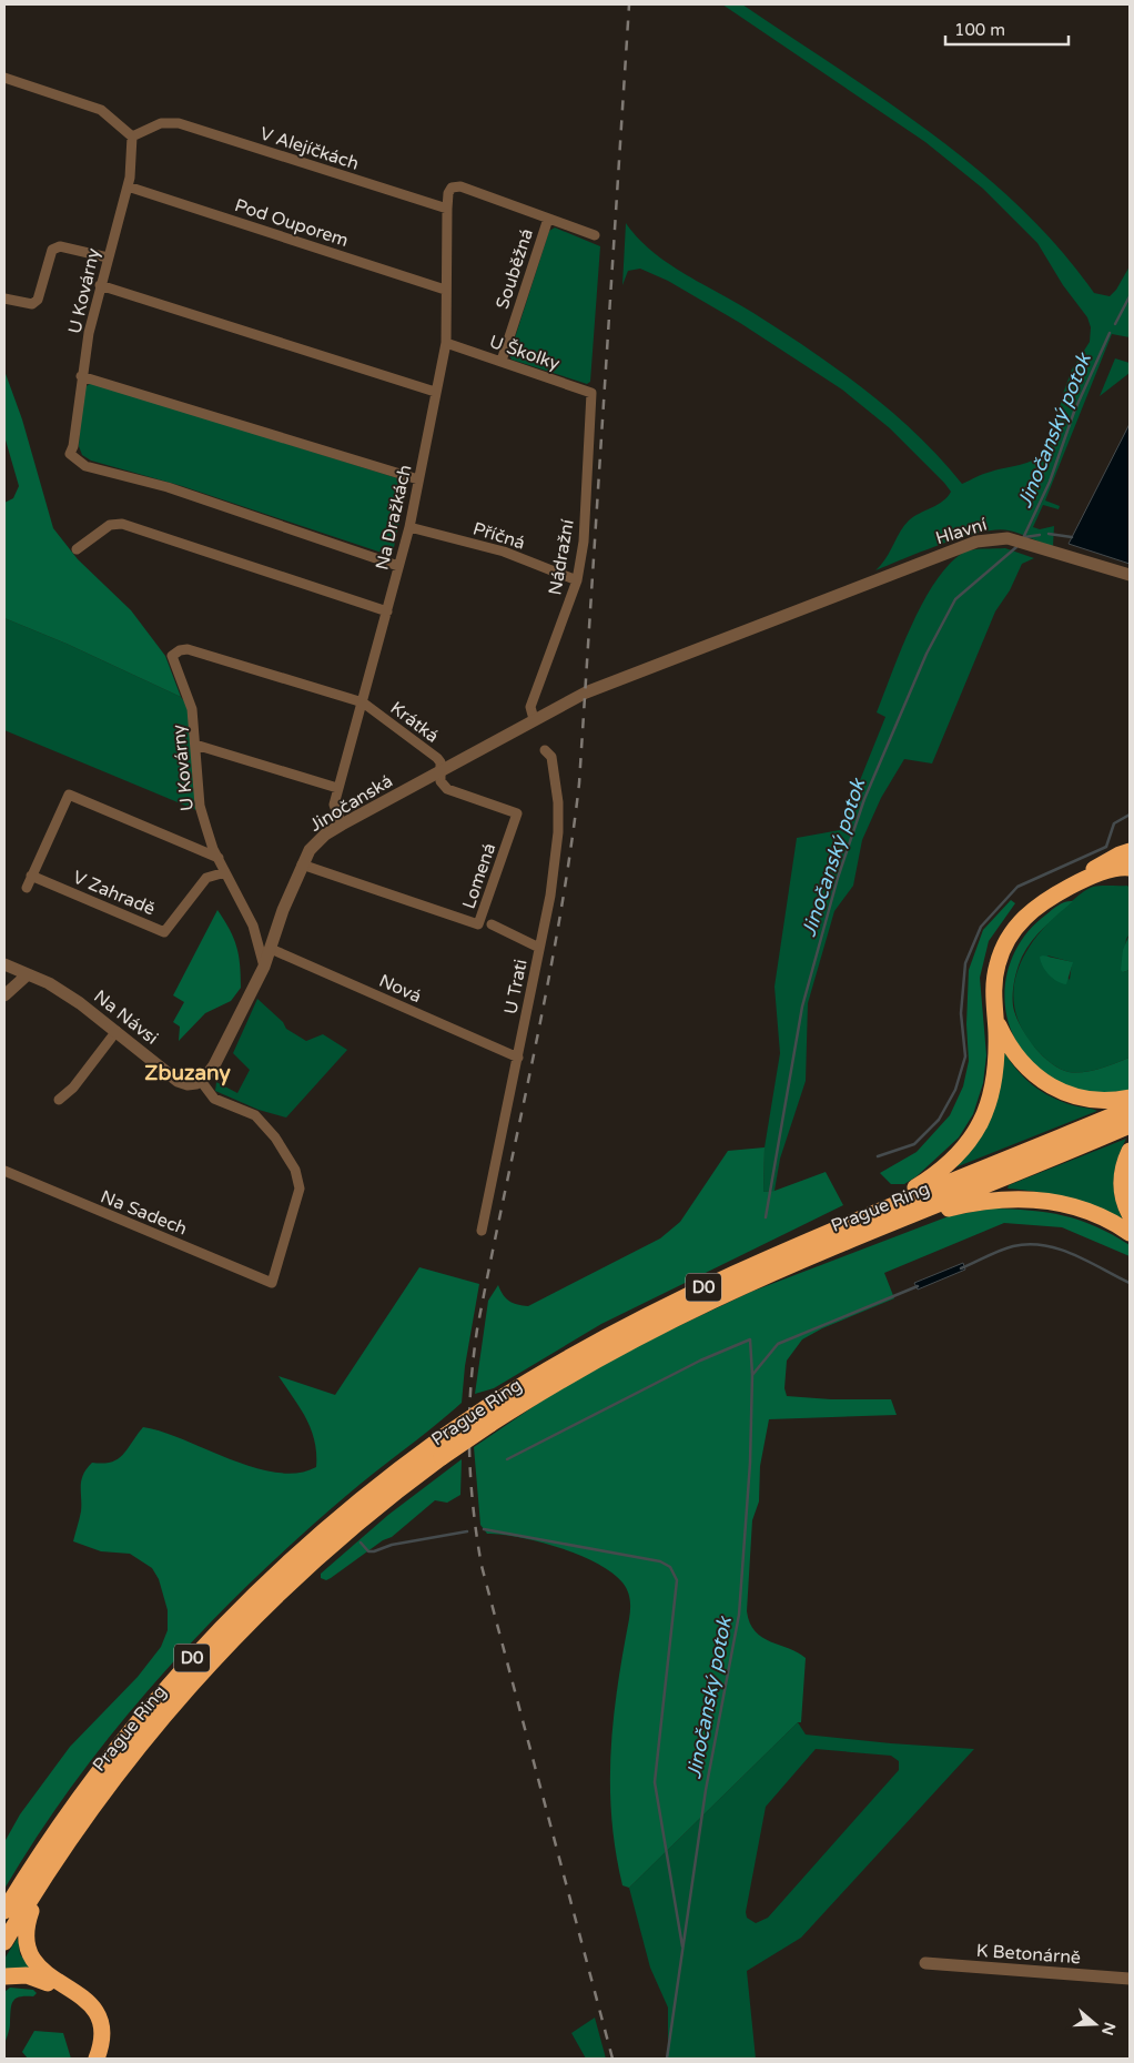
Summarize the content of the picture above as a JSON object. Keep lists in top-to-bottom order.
{
  "streets": {
    "highway": ["Prague Ring", "D0"],
    "street": [
      "V Alejíčkách",
      "Pod Ouporem",
      "Souběžná",
      "U Kovárny",
      "U Školky",
      "Na Dražkách",
      "Hlavní",
      "Příčná",
      "Nádražní",
      "Krátká",
      "Jinočanská",
      "Lomená",
      "V Zahradě",
      "U Trati",
      "Nová",
      "Na Návsi",
      "Na Sadech",
      "K Betonárně"
    ]
  },
  "crossings": [
    ["V Alejíčkách", "U Kovárny"],
    ["V Alejíčkách", "Na Dražkách"],
    ["Pod Ouporem", "U Kovárny"],
    ["Pod Ouporem", "Na Dražkách"],
    ["Souběžná", "U Školky"],
    ["U Kovárny", "Na Dražkách"],
    ["U Kovárny", "Krátká"],
    ["U Kovárny", "Jinočanská"],
    ["U Kovárny", "V Zahradě"],
    ["U Školky", "Na Dražkách"],
    ["U Školky", "Nádražní"],
    ["Na Dražkách", "Příčná"],
    ["Na Dražkách", "Krátká"],
    ["Na Dražkách", "Jinočanská"],
    ["Hlavní", "Jinočanská"],
    ["Příčná", "Nádražní"],
    ["Nádražní", "Jinočanská"],
    ["Krátká", "Jinočanská"],
    ["Krátká", "Lomená"],
    ["Jinočanská", "Lomená"],
    ["Jinočanská", "Nová"],
    ["Jinočanská", "Na Návsi"],
    ["Jinočanská", "Na Sadech"],
    ["U Trati", "Nová"],
    ["Na Návsi", "Na Sadech"]
  ],
  "districts": ["Zbuzany"],
  "water": ["Jinočanský potok"],
  "scale_bar": "100 m",
  "north": "right"
}
